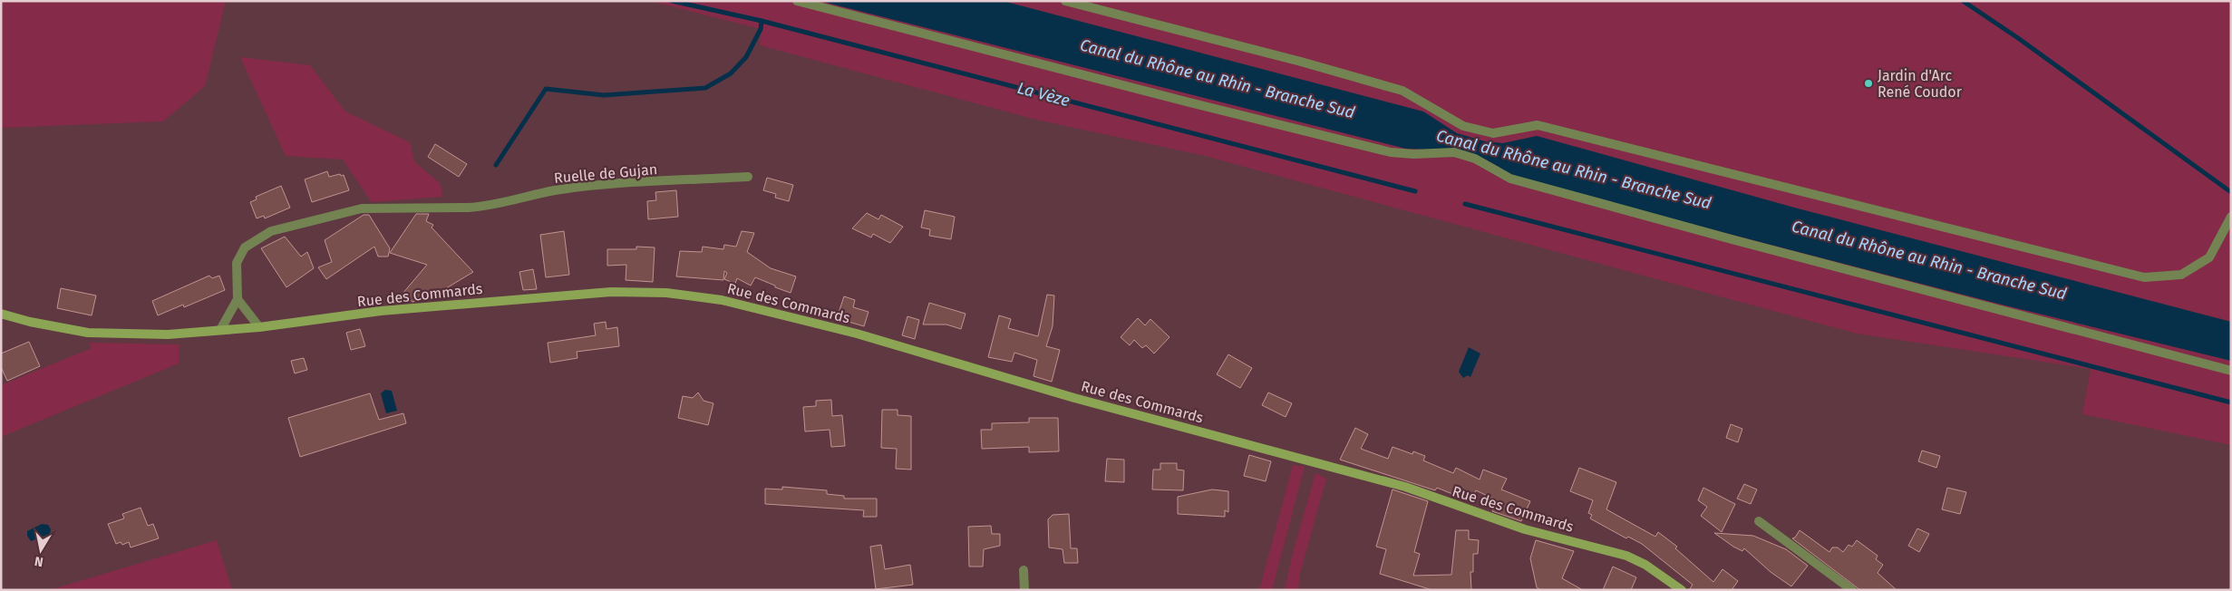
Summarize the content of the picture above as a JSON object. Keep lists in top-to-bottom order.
{
  "streets": {
    "street": ["Ruelle de Gujan", "Rue des Commards"]
  },
  "water": ["Canal du Rhône au Rhin - Branche Sud", "La Vèze"],
  "places": ["Jardin d'Arc René Coudor"],
  "north": "bottom"
}
